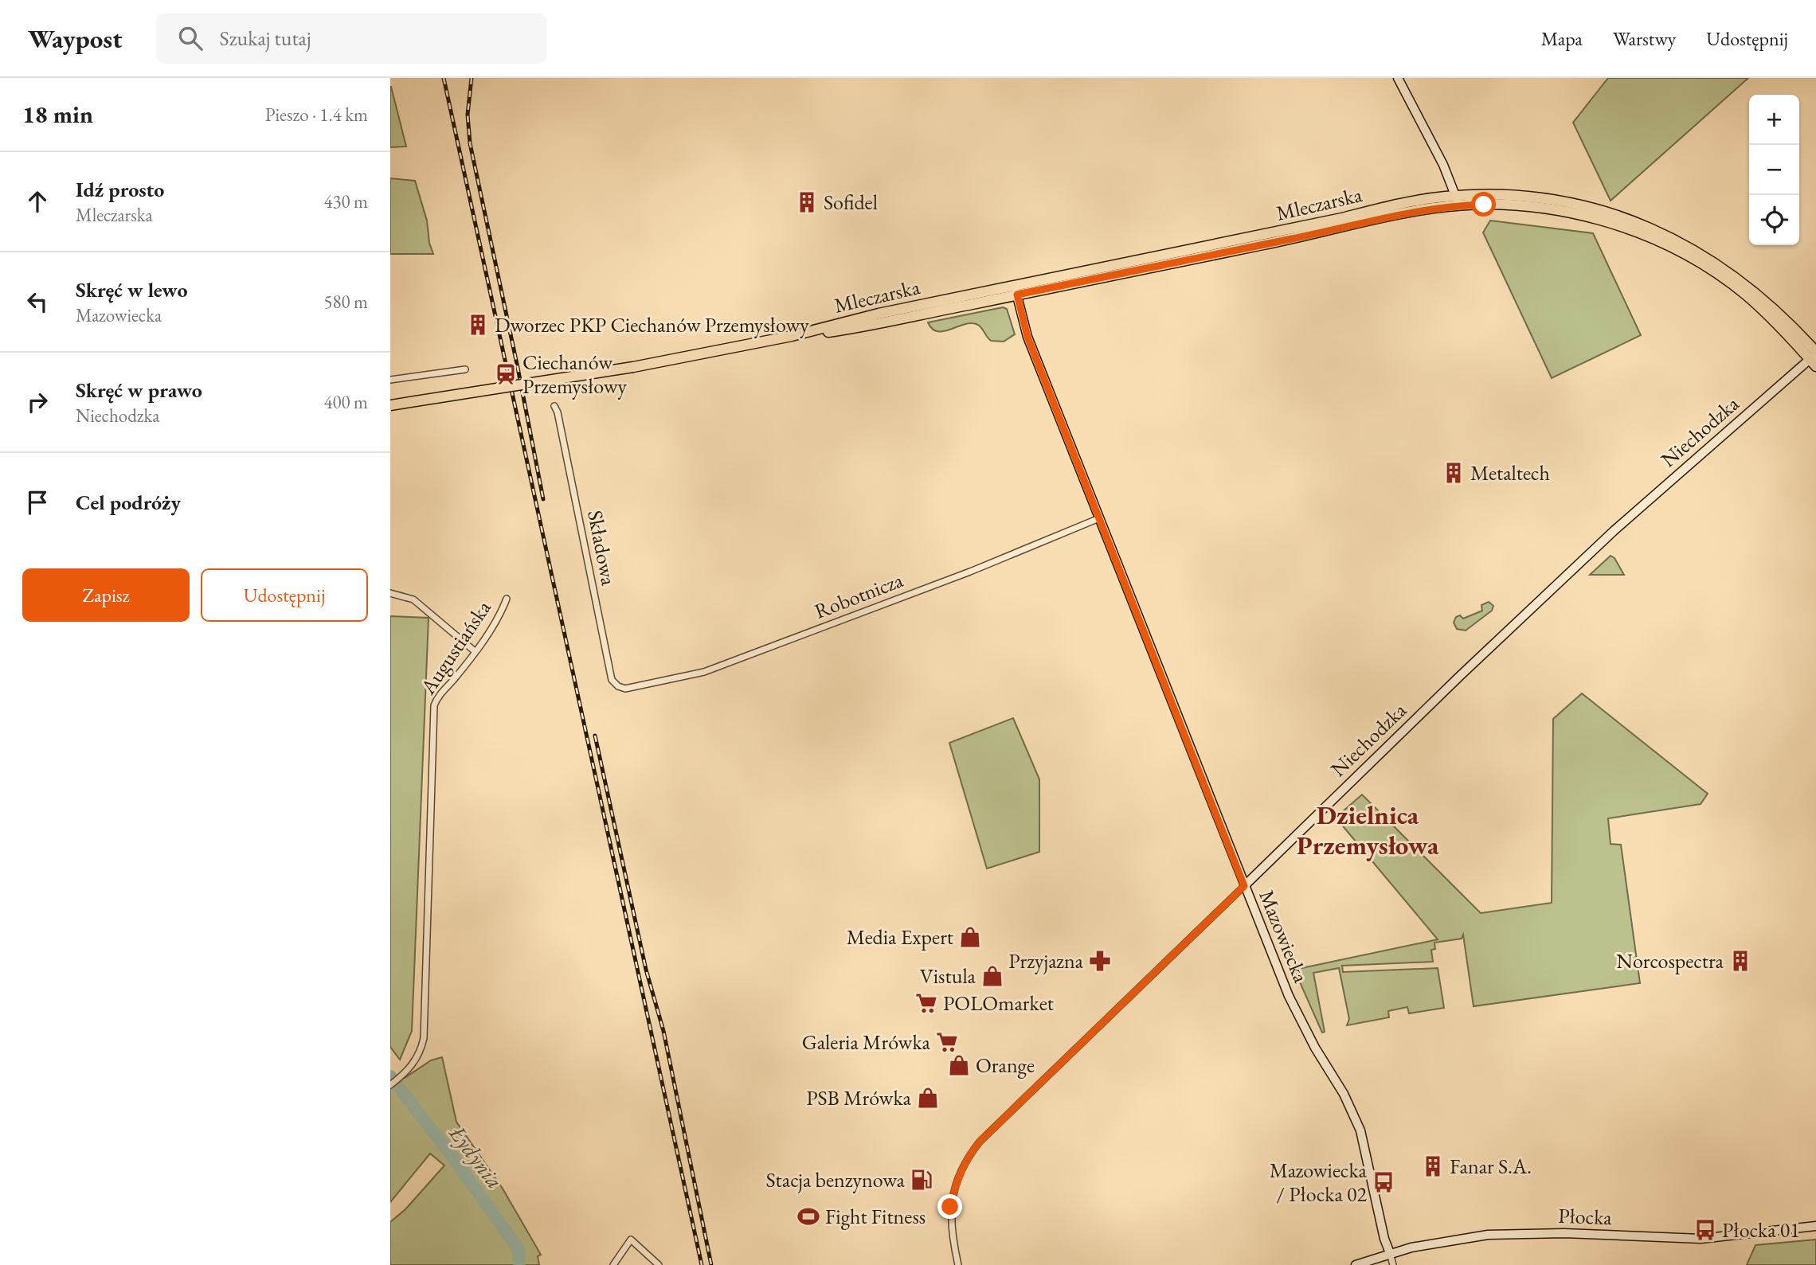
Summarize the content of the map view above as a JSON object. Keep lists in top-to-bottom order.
{
  "streets": {
    "main road": ["Mleczarska"],
    "street": [
      "Niechodzka",
      "Składowa",
      "Robotnicza",
      "Augustiańska",
      "Mazowiecka",
      "Płocka"
    ]
  },
  "crossings": [
    ["Mleczarska", "Niechodzka"],
    ["Mleczarska", "Mazowiecka"],
    ["Niechodzka", "Mazowiecka"],
    ["Składowa", "Robotnicza"],
    ["Robotnicza", "Mazowiecka"],
    ["Mazowiecka", "Płocka"]
  ],
  "districts": ["Dzielnica Przemysłowa"],
  "water": ["Łydynia"],
  "places": {
    "building": [
      "Sofidel",
      "Dworzec PKP Ciechanów Przemysłowy",
      "Metaltech",
      "Norcospectra",
      "Fanar S.A."
    ],
    "station": ["Ciechanów Przemysłowy"],
    "shop": [
      "Media Expert",
      "Vistula",
      "Orange",
      "PSB Mrówka"
    ],
    "pharmacy": ["Przyjazna"],
    "supermarket": ["POLOmarket", "Galeria Mrówka"],
    "fuel station": ["Stacja benzynowa"],
    "bus stop": ["Mazowiecka / Płocka 02", "Płocka 01"],
    "sports": ["Fight Fitness"]
  },
  "page": {
    "header": "Waypost",
    "search": "Szukaj tutaj",
    "nav": ["Mapa", "Warstwy", "Udostępnij"],
    "heading": ["18 min", "Pieszo · 1.4 km"],
    "map_buttons": ["+", "−"],
    "list": [
      ["Idź prosto", "Mleczarska", "430 m"],
      ["Skręć w lewo", "Mazowiecka", "580 m"],
      ["Skręć w prawo", "Niechodzka", "400 m"],
      "Cel podróży"
    ],
    "buttons": ["Zapisz", "Udostępnij"]
  }
}
